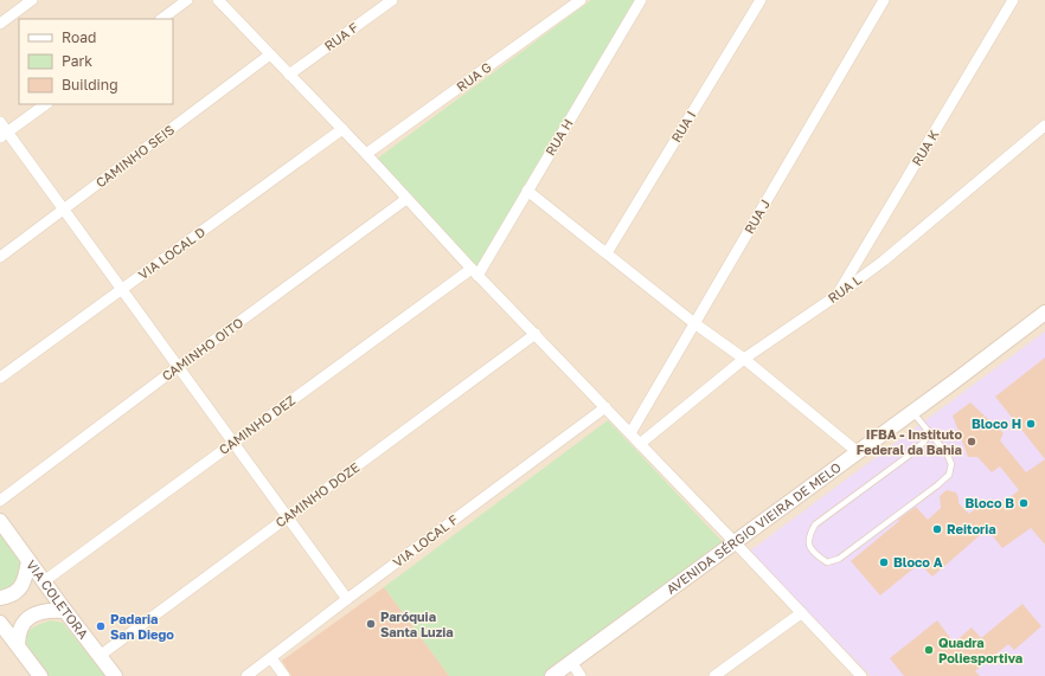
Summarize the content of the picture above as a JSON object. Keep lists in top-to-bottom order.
{
  "streets": {
    "street": [
      "RUA F",
      "RUA G",
      "RUA I",
      "RUA H",
      "RUA K",
      "CAMINHO SEIS",
      "RUA J",
      "VIA LOCAL D",
      "RUA L",
      "CAMINHO OITO",
      "CAMINHO DEZ",
      "CAMINHO DOZE",
      "AVENIDA SÉRGIO VIEIRA DE MELO",
      "VIA LOCAL F",
      "VIA COLETORA"
    ]
  },
  "crossings": [
    ["RUA H", "CAMINHO DEZ"],
    ["RUA K", "RUA L"],
    ["CAMINHO DEZ", "VIA COLETORA"],
    ["CAMINHO DOZE", "VIA COLETORA"]
  ],
  "places": [
    "Bloco H",
    "IFBA - Instituto Federal da Bahia",
    "Bloco B",
    "Reitoria",
    "Bloco A",
    "Paróquia Santa Luzia",
    "Padaria San Diego",
    "Quadra Poliesportiva"
  ],
  "legend": ["Road", "Park", "Building"]
}
